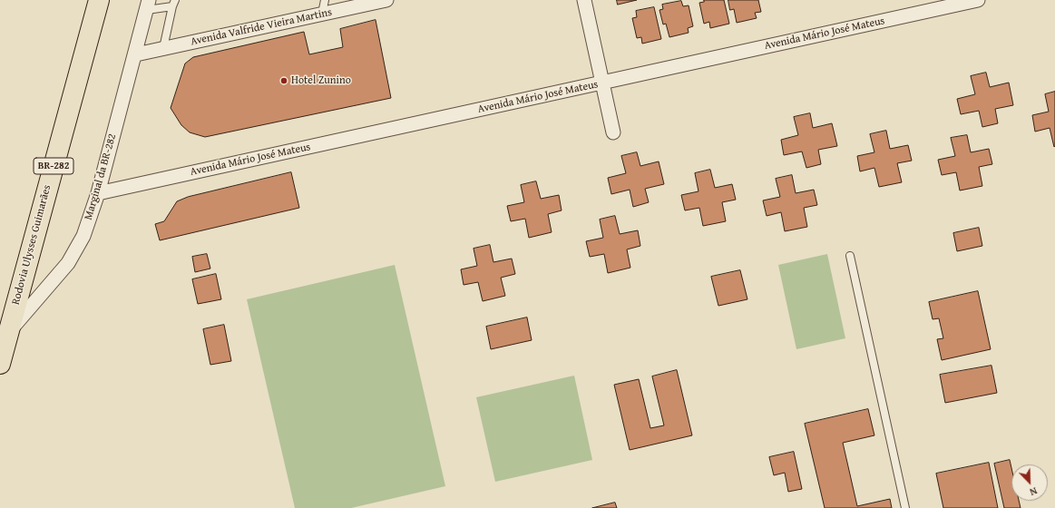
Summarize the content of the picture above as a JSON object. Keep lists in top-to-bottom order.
{
  "streets": {
    "highway": ["BR-282", "Rodovia Ulysses Guimarães"],
    "street": ["Avenida Valfride Vieira Martins", "Avenida Mário José Mateus", "Marginal da BR-282"]
  },
  "crossings": [
    ["Avenida Valfride Vieira Martins", "Marginal da BR-282"],
    ["Avenida Mário José Mateus", "Marginal da BR-282"],
    ["Marginal da BR-282", "Rodovia Ulysses Guimarães"]
  ],
  "places": ["Hotel Zunino"],
  "north": "bottom right"
}
